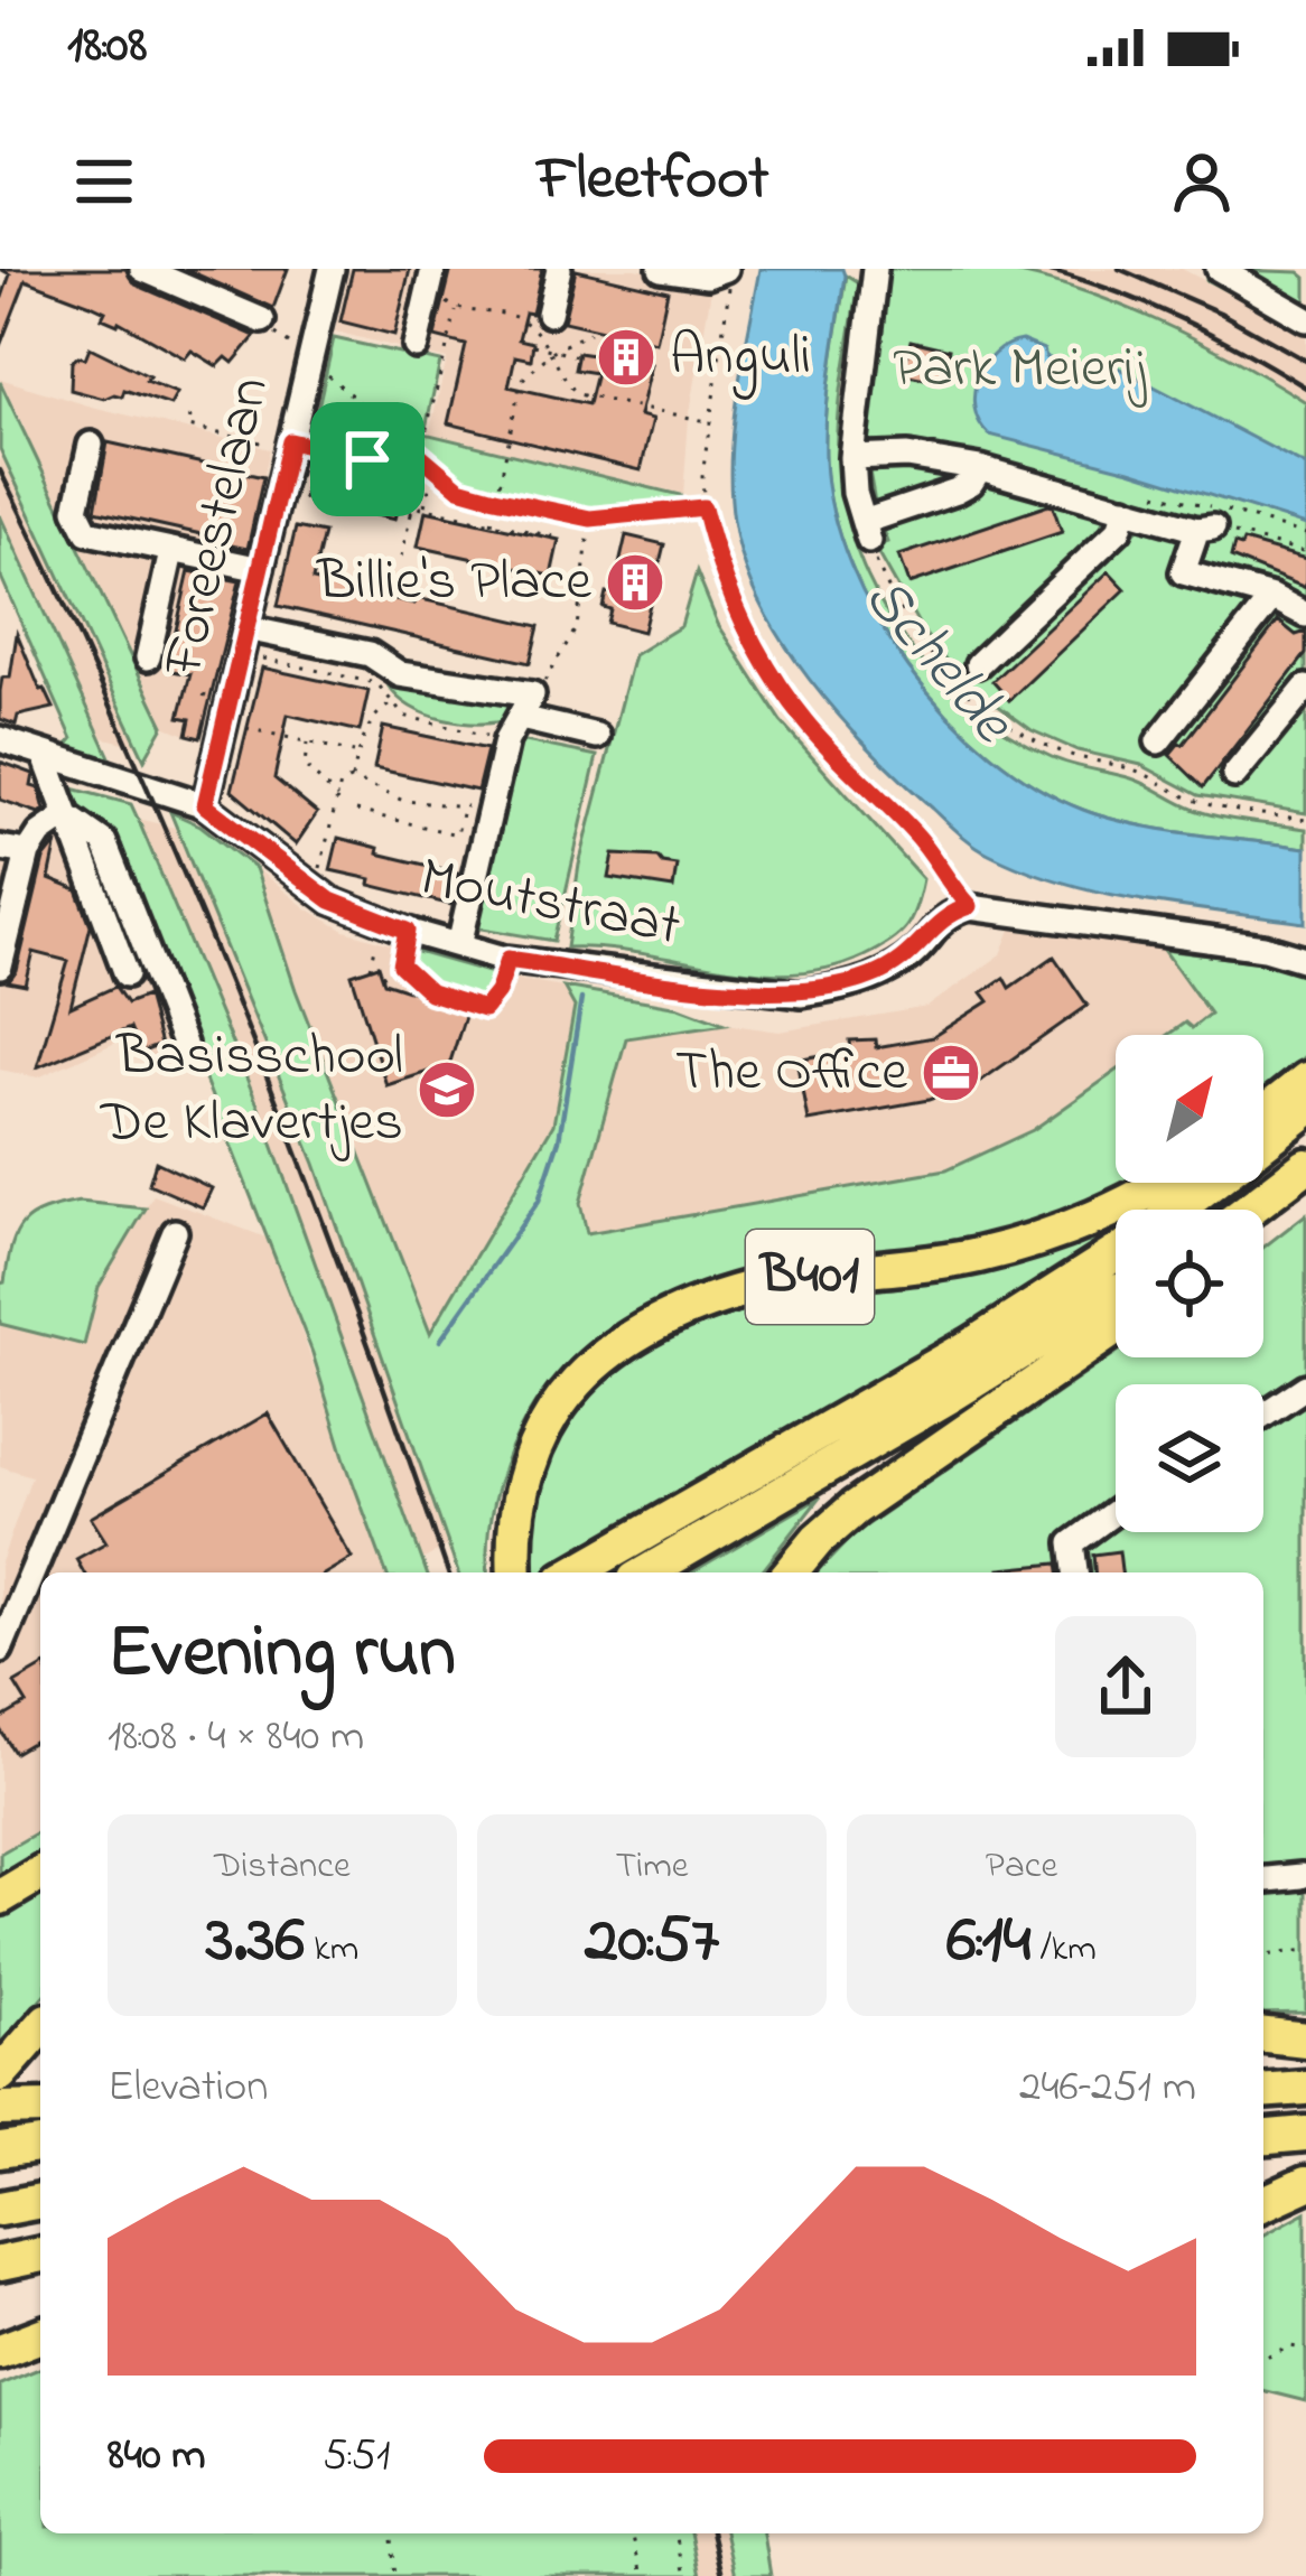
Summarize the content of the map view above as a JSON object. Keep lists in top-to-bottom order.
{
  "streets": {
    "highway": ["B401"],
    "street": ["Foreestelaan", "Moutstraat"]
  },
  "crossings": [
    ["Foreestelaan", "Moutstraat"]
  ],
  "water": ["Schelde"],
  "parks": ["Park Meierij"],
  "places": {
    "building": ["Anguli", "Billie's Place"],
    "office": ["The Office"],
    "school or university": ["Basisschool De Klavertjes"]
  },
  "north": "top right",
  "page": {
    "status": "18:08",
    "header": "Fleetfoot",
    "heading": ["Evening run", "18:08 · 4 × 840 m"],
    "stats": [
      ["Distance", "3.36 km"],
      ["Time", "20:57"],
      ["Pace", "6:14 /km"]
    ],
    "chart": ["Elevation", "246–251 m"],
    "list": [
      {
        "name": "840 m",
        "note": "5:51"
      }
    ]
  }
}
